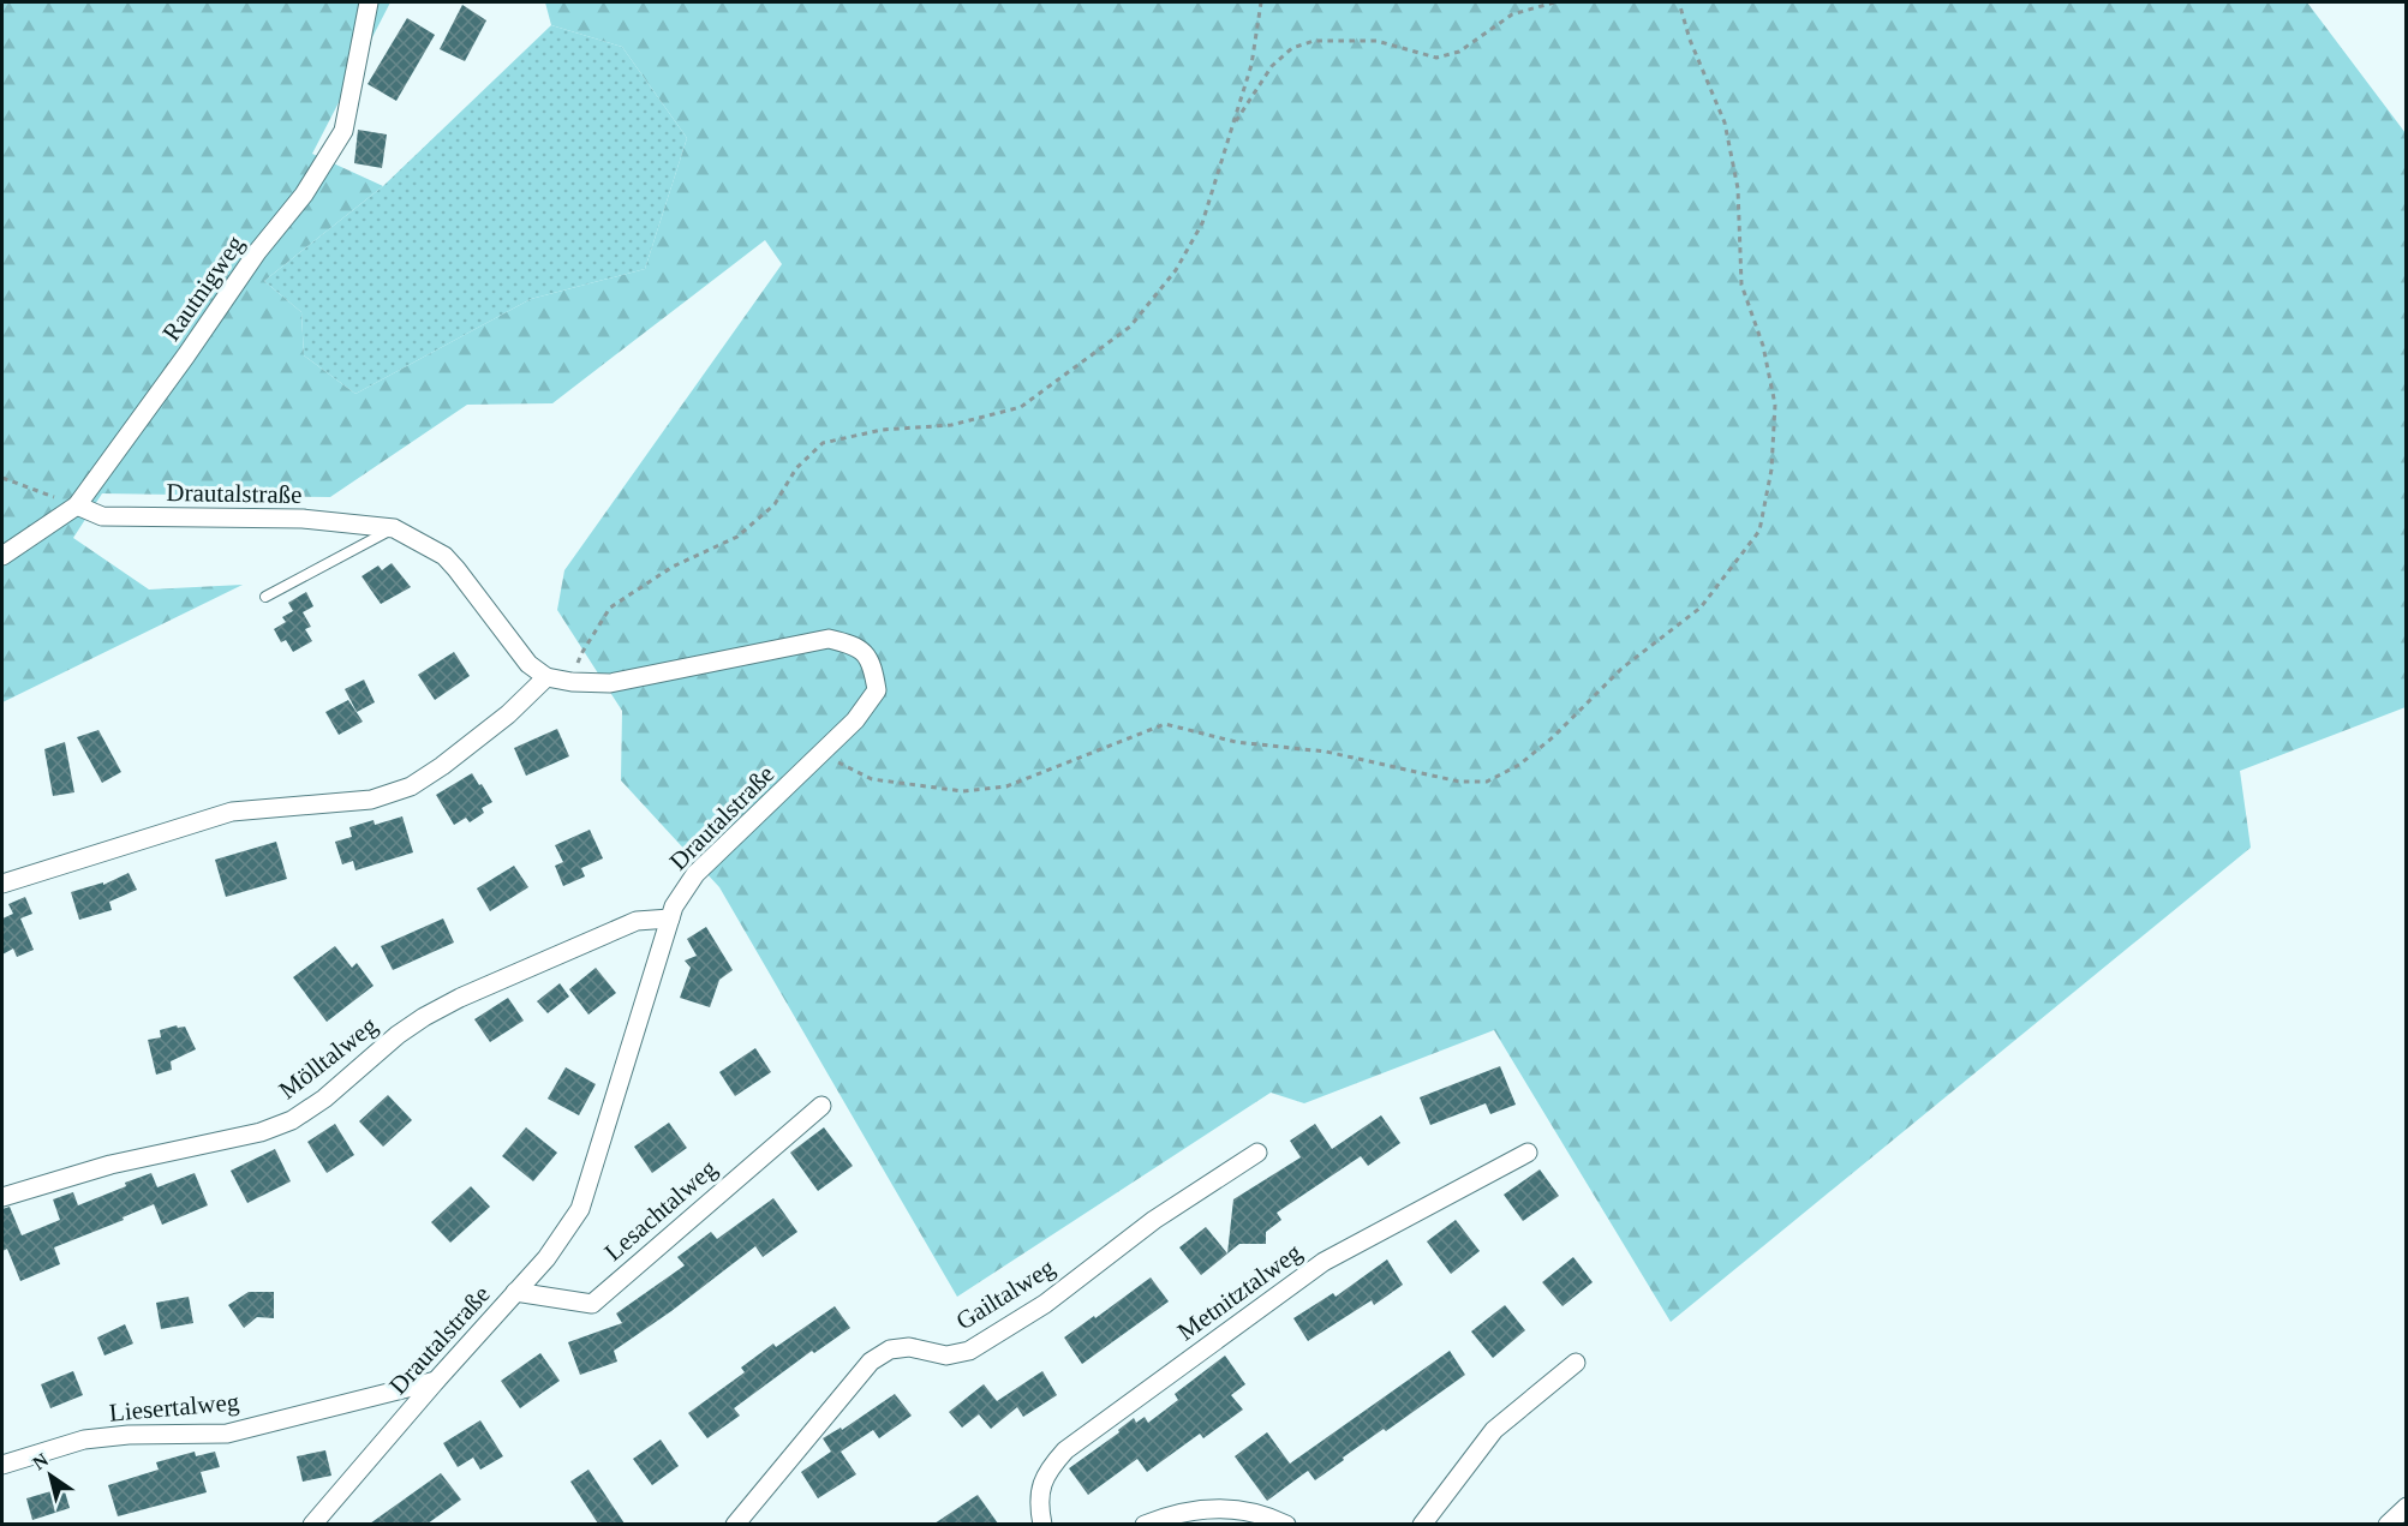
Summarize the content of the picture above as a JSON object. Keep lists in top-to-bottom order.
{
  "streets": {
    "street": [
      "Rautnigweg",
      "Drautalstraße",
      "Mölltalweg",
      "Lesachtalweg",
      "Metnitztalweg",
      "Gailtalweg",
      "Liesertalweg"
    ]
  },
  "crossings": [
    ["Rautnigweg", "Drautalstraße"],
    ["Drautalstraße", "Mölltalweg"],
    ["Drautalstraße", "Lesachtalweg"],
    ["Drautalstraße", "Liesertalweg"]
  ],
  "north": "top left"
}
